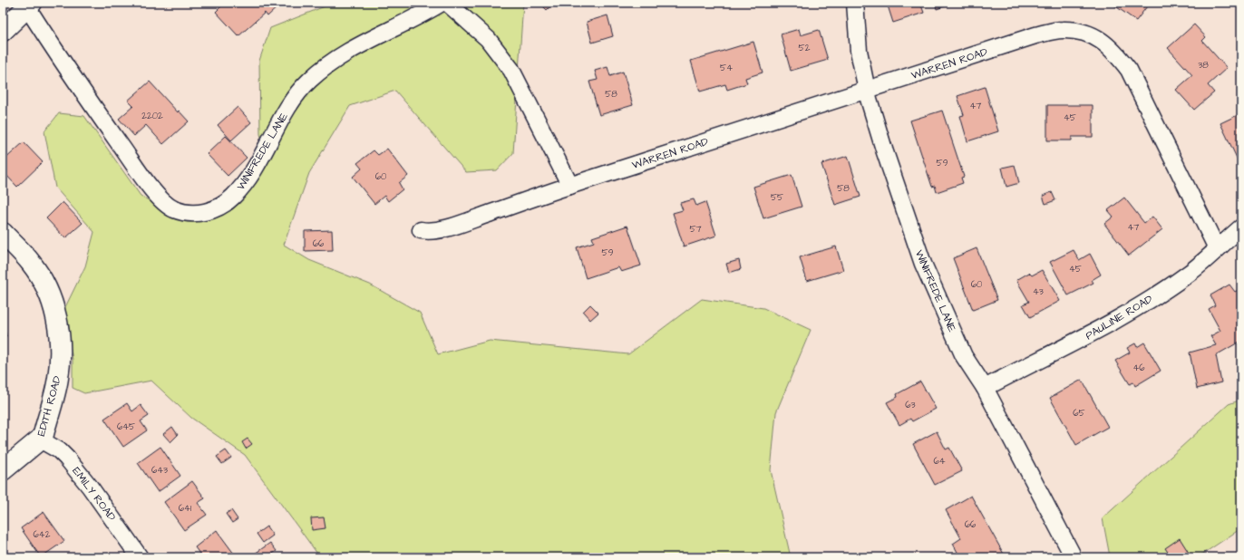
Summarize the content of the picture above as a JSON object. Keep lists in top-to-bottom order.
{
  "streets": {
    "street": [
      "WARREN ROAD",
      "WINIFREDE LANE",
      "PAULINE ROAD",
      "EDITH ROAD",
      "EMILY ROAD"
    ]
  },
  "crossings": [
    ["WARREN ROAD", "WINIFREDE LANE"],
    ["WARREN ROAD", "PAULINE ROAD"],
    ["WINIFREDE LANE", "PAULINE ROAD"],
    ["EDITH ROAD", "EMILY ROAD"]
  ],
  "house_numbers": [
    "52",
    "38",
    "54",
    "58",
    "47",
    "2202",
    "45",
    "59",
    "60",
    "58",
    "55",
    "47",
    "57",
    "66",
    "59",
    "45",
    "60",
    "43",
    "46",
    "63",
    "65",
    "645",
    "64",
    "643",
    "641",
    "66",
    "642"
  ]
}
